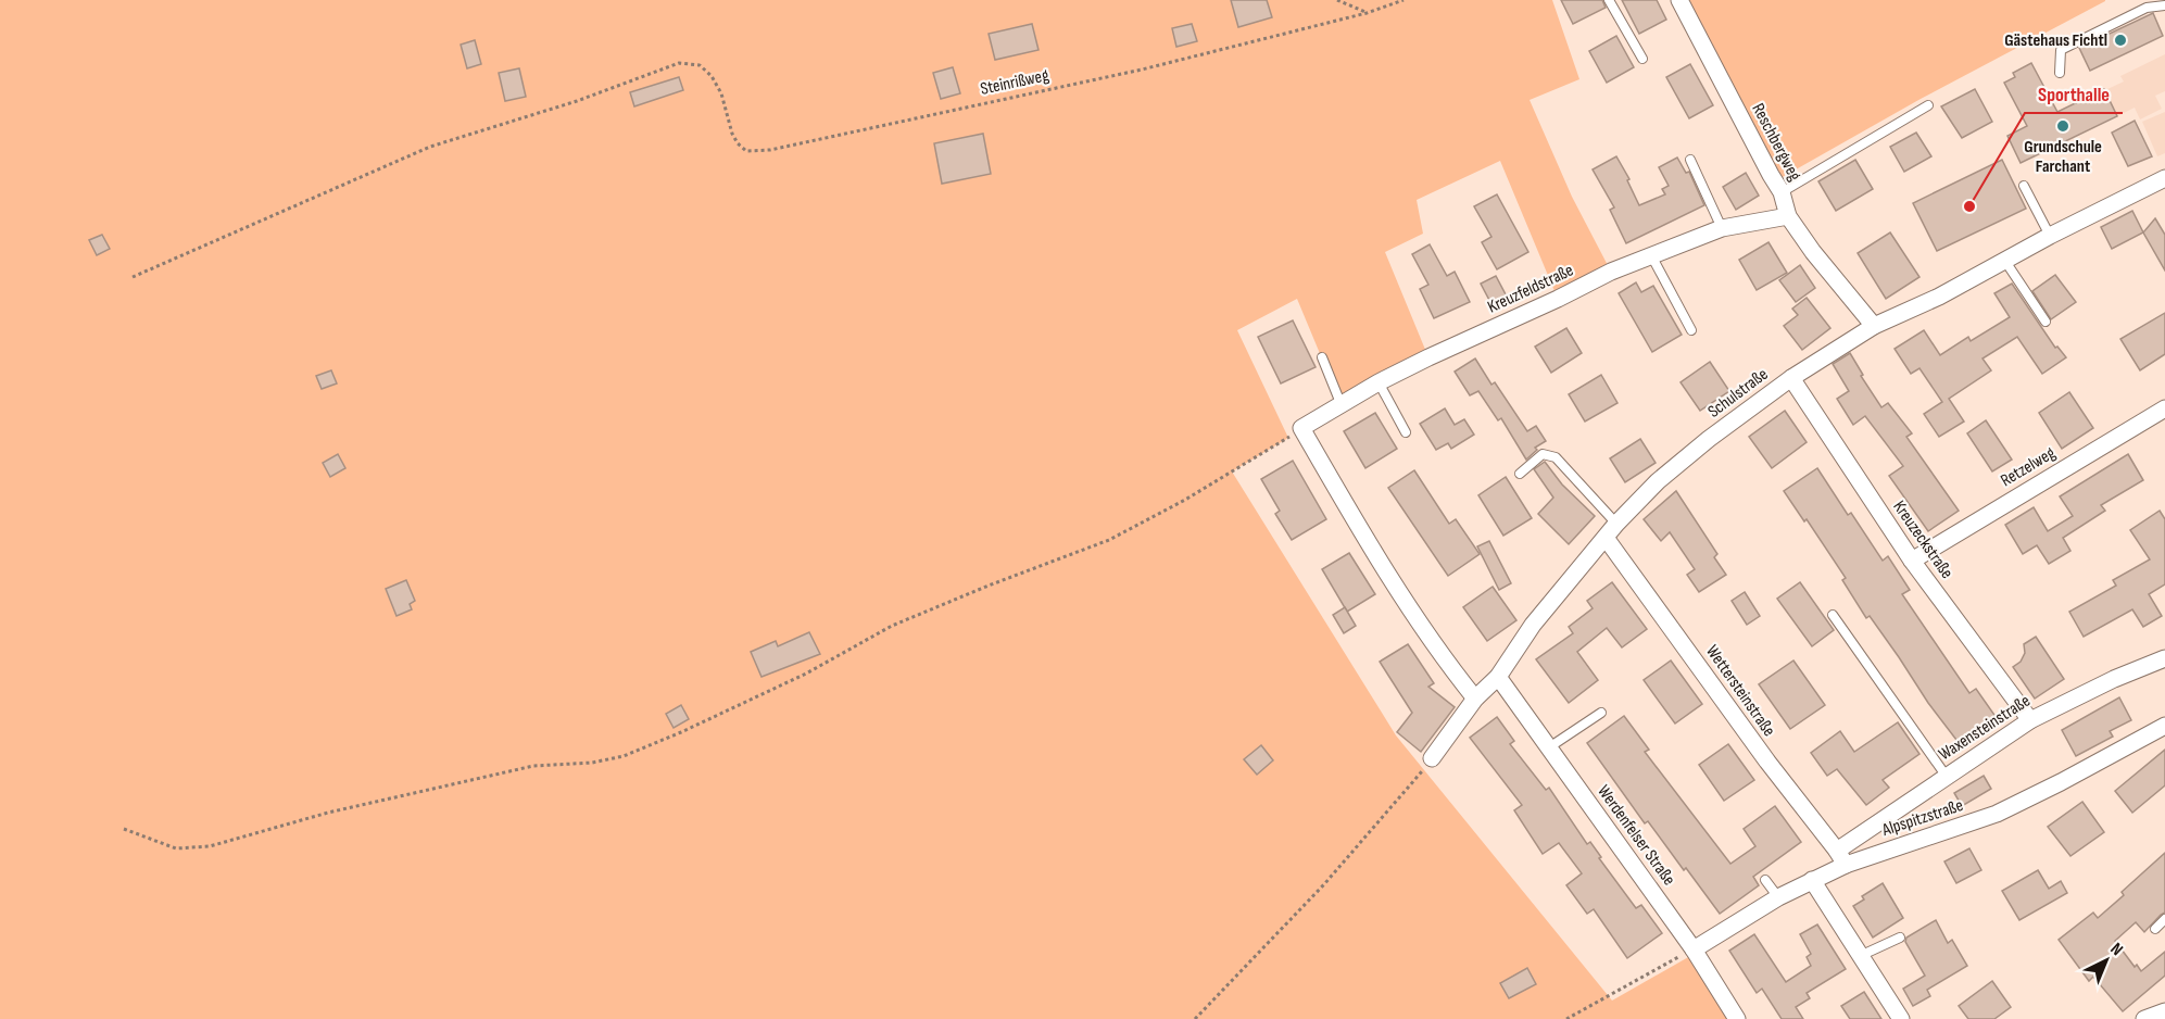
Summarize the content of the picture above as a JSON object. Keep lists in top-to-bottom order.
{
  "streets": {
    "street": [
      "Reschbergweg",
      "Kreuzfeldstraße",
      "Schulstraße",
      "Retzelweg",
      "Kreuzeckstraße",
      "Wettersteinstraße",
      "Waxensteinstraße",
      "Alpspitzstraße",
      "Werdenfelser Straße"
    ],
    "path": ["Steinrißweg"]
  },
  "crossings": [
    ["Reschbergweg", "Kreuzfeldstraße"],
    ["Reschbergweg", "Schulstraße"],
    ["Schulstraße", "Kreuzeckstraße"],
    ["Schulstraße", "Wettersteinstraße"],
    ["Schulstraße", "Werdenfelser Straße"],
    ["Retzelweg", "Kreuzeckstraße"],
    ["Kreuzeckstraße", "Waxensteinstraße"],
    ["Wettersteinstraße", "Waxensteinstraße"],
    ["Wettersteinstraße", "Alpspitzstraße"],
    ["Waxensteinstraße", "Alpspitzstraße"],
    ["Alpspitzstraße", "Werdenfelser Straße"]
  ],
  "places": ["Gästehaus Fichtl", "Grundschule Farchant", "Sporthalle"],
  "north": "top right"
}
